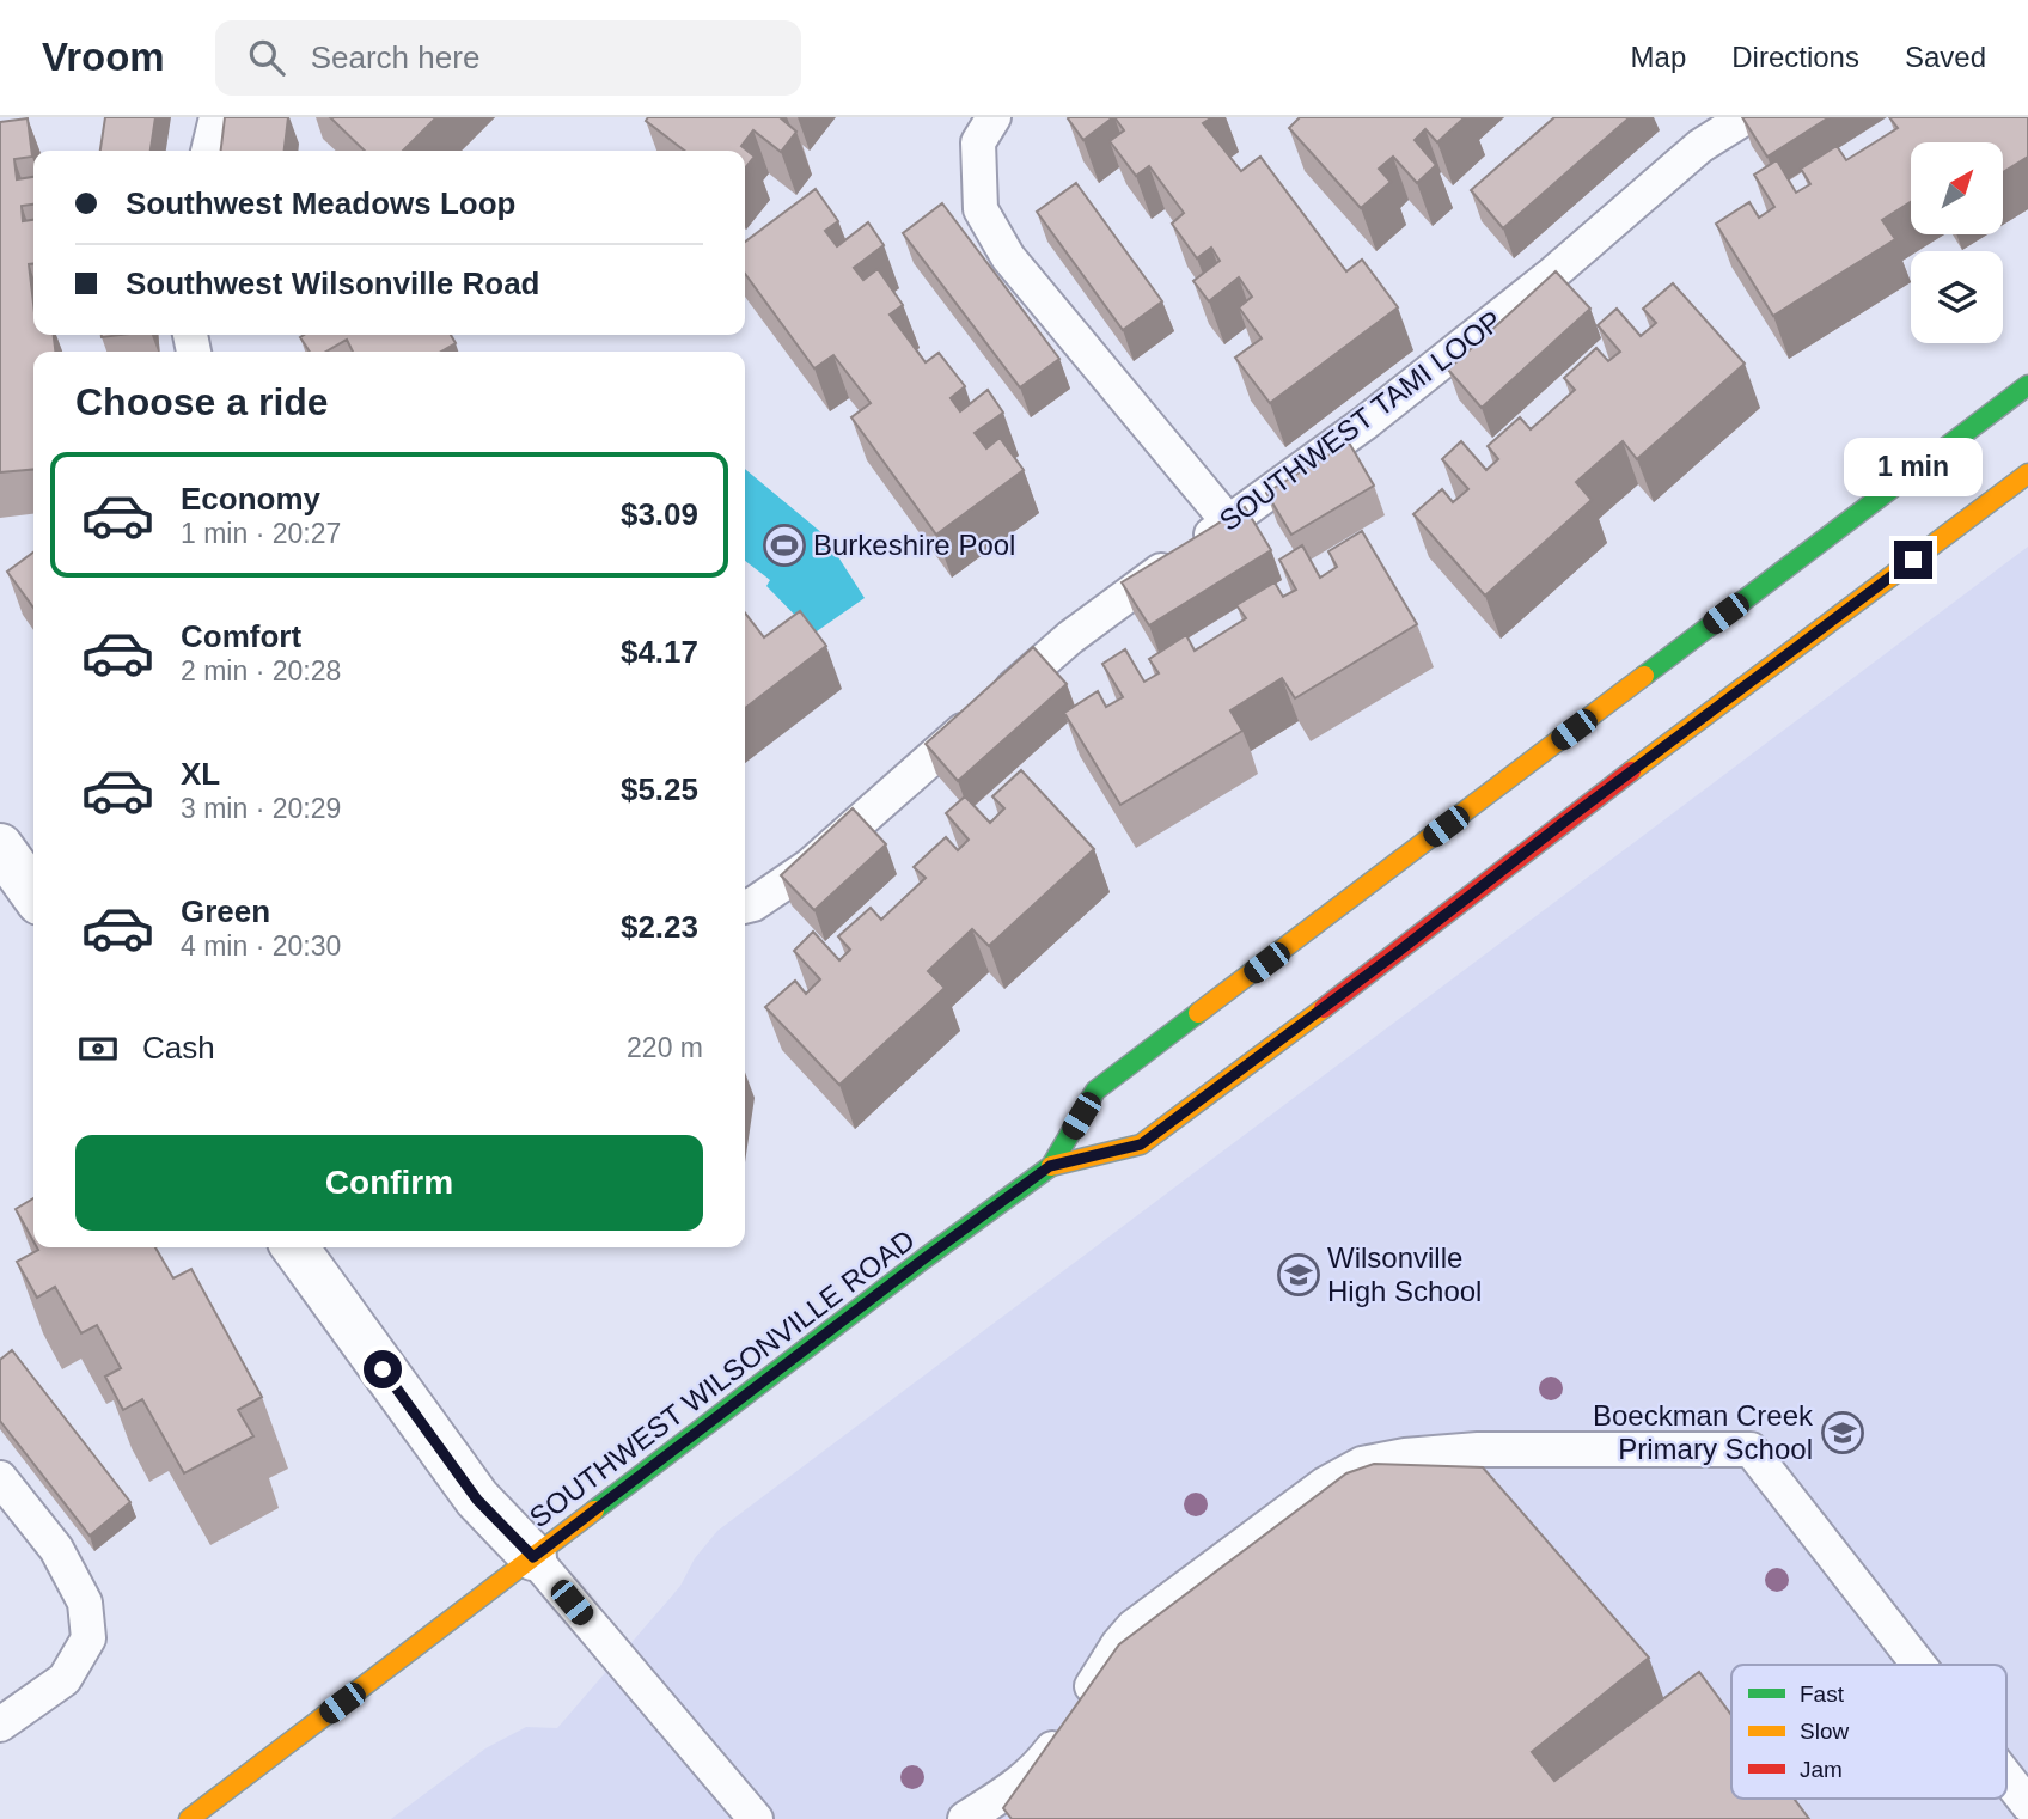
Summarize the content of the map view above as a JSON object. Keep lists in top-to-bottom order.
{
  "streets": {
    "main road": ["SOUTHWEST WILSONVILLE ROAD"],
    "lane": ["SOUTHWEST TAMI LOOP"]
  },
  "places": {
    "sports": ["Burkeshire Pool"],
    "school or university": ["Wilsonville High School", "Boeckman Creek Primary School"]
  },
  "legend": ["Fast", "Slow", "Jam"],
  "north": "top right",
  "page": {
    "header": "Vroom",
    "search": "Search here",
    "nav": ["Map", "Directions", "Saved"],
    "banner": ["Southwest Meadows Loop", "Southwest Wilsonville Road"],
    "heading": "Choose a ride",
    "bubble": "1 min",
    "list": [
      {
        "name": "Economy",
        "note": "1 min · 20:27",
        "value": "$3.09"
      },
      {
        "name": "Comfort",
        "note": "2 min · 20:28",
        "value": "$4.17"
      },
      {
        "name": "XL",
        "note": "3 min · 20:29",
        "value": "$5.25"
      },
      {
        "name": "Green",
        "note": "4 min · 20:30",
        "value": "$2.23"
      }
    ],
    "pay": ["Cash", "220 m"],
    "buttons": "Confirm"
  }
}
